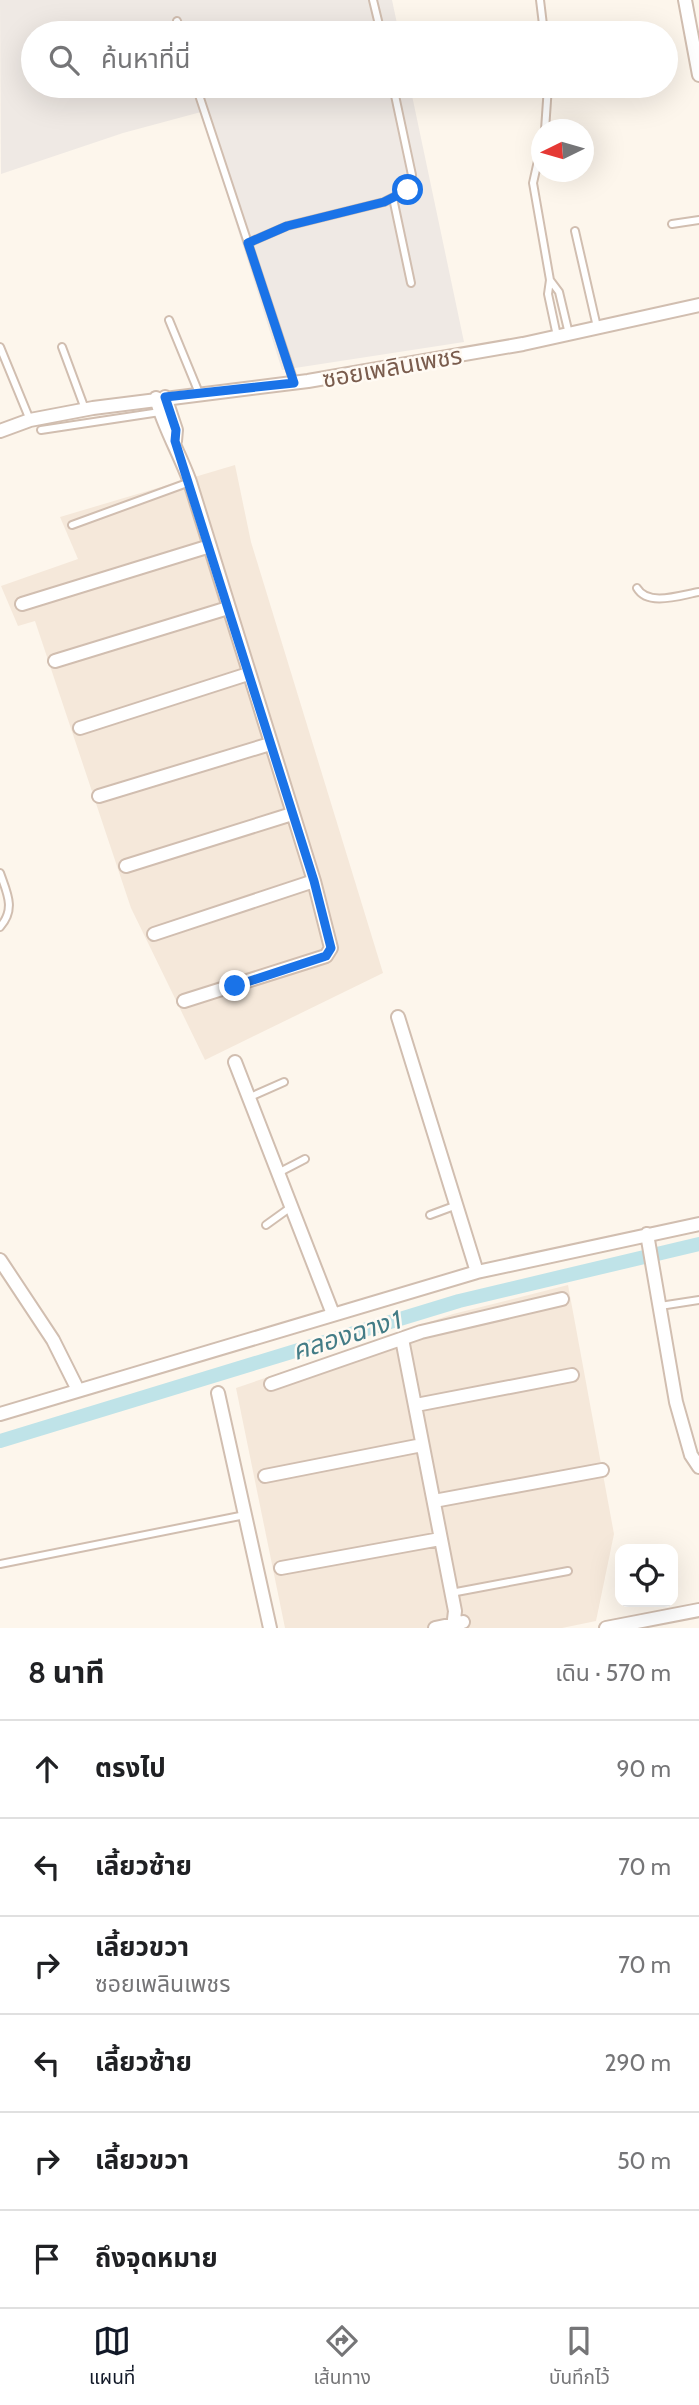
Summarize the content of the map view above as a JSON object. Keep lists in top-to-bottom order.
{
  "streets": {
    "street": ["ซอยเพลินเพชร"]
  },
  "water": ["คลองฉาง 1"],
  "north": "left",
  "page": {
    "search": "ค้นหาที่นี่",
    "heading": ["8 นาที", "เดิน · 570 m"],
    "list": [
      ["ตรงไป", "90 m"],
      ["เลี้ยวซ้าย", "70 m"],
      ["เลี้ยวขวา", "ซอยเพลินเพชร", "70 m"],
      ["เลี้ยวซ้าย", "290 m"],
      ["เลี้ยวขวา", "50 m"],
      "ถึงจุดหมาย"
    ],
    "nav": ["แผนที่", "เส้นทาง", "บันทึกไว้"]
  }
}
